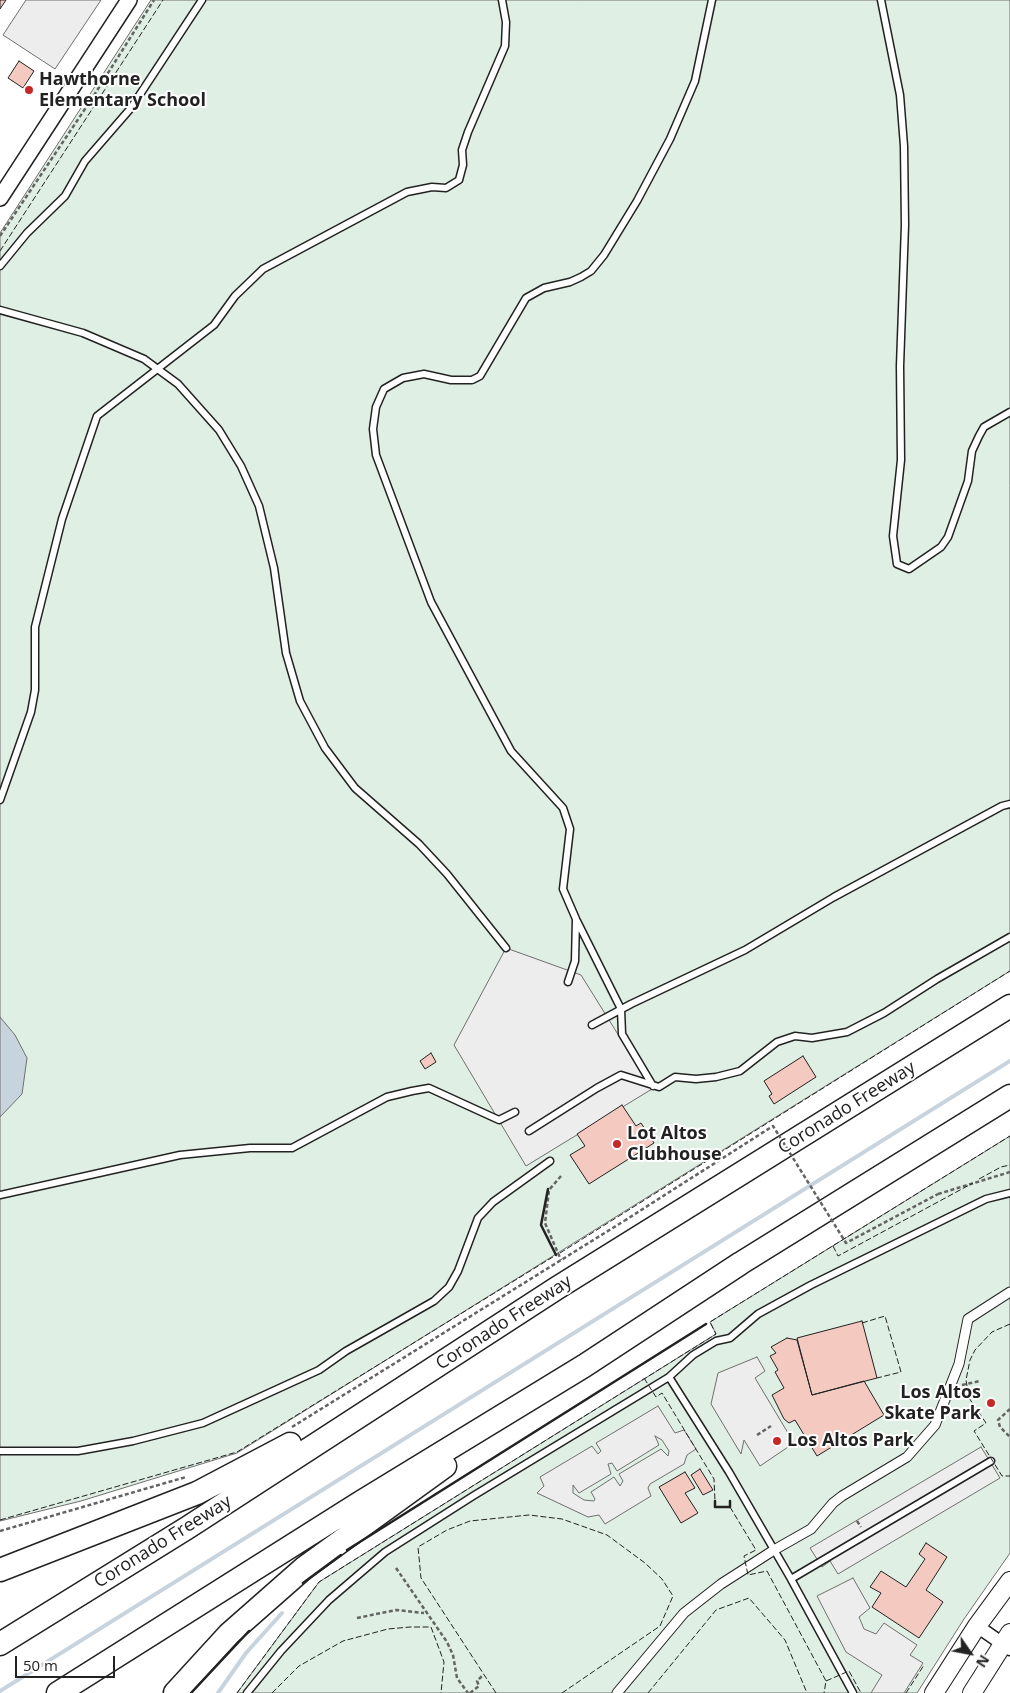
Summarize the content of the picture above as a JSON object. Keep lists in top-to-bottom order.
{
  "streets": {
    "highway": ["Coronado Freeway"]
  },
  "places": [
    "Hawthorne Elementary School",
    "Lot Altos Clubhouse",
    "Los Altos Skate Park",
    "Los Altos Park"
  ],
  "scale_bar": "50 m",
  "north": "bottom right"
}
